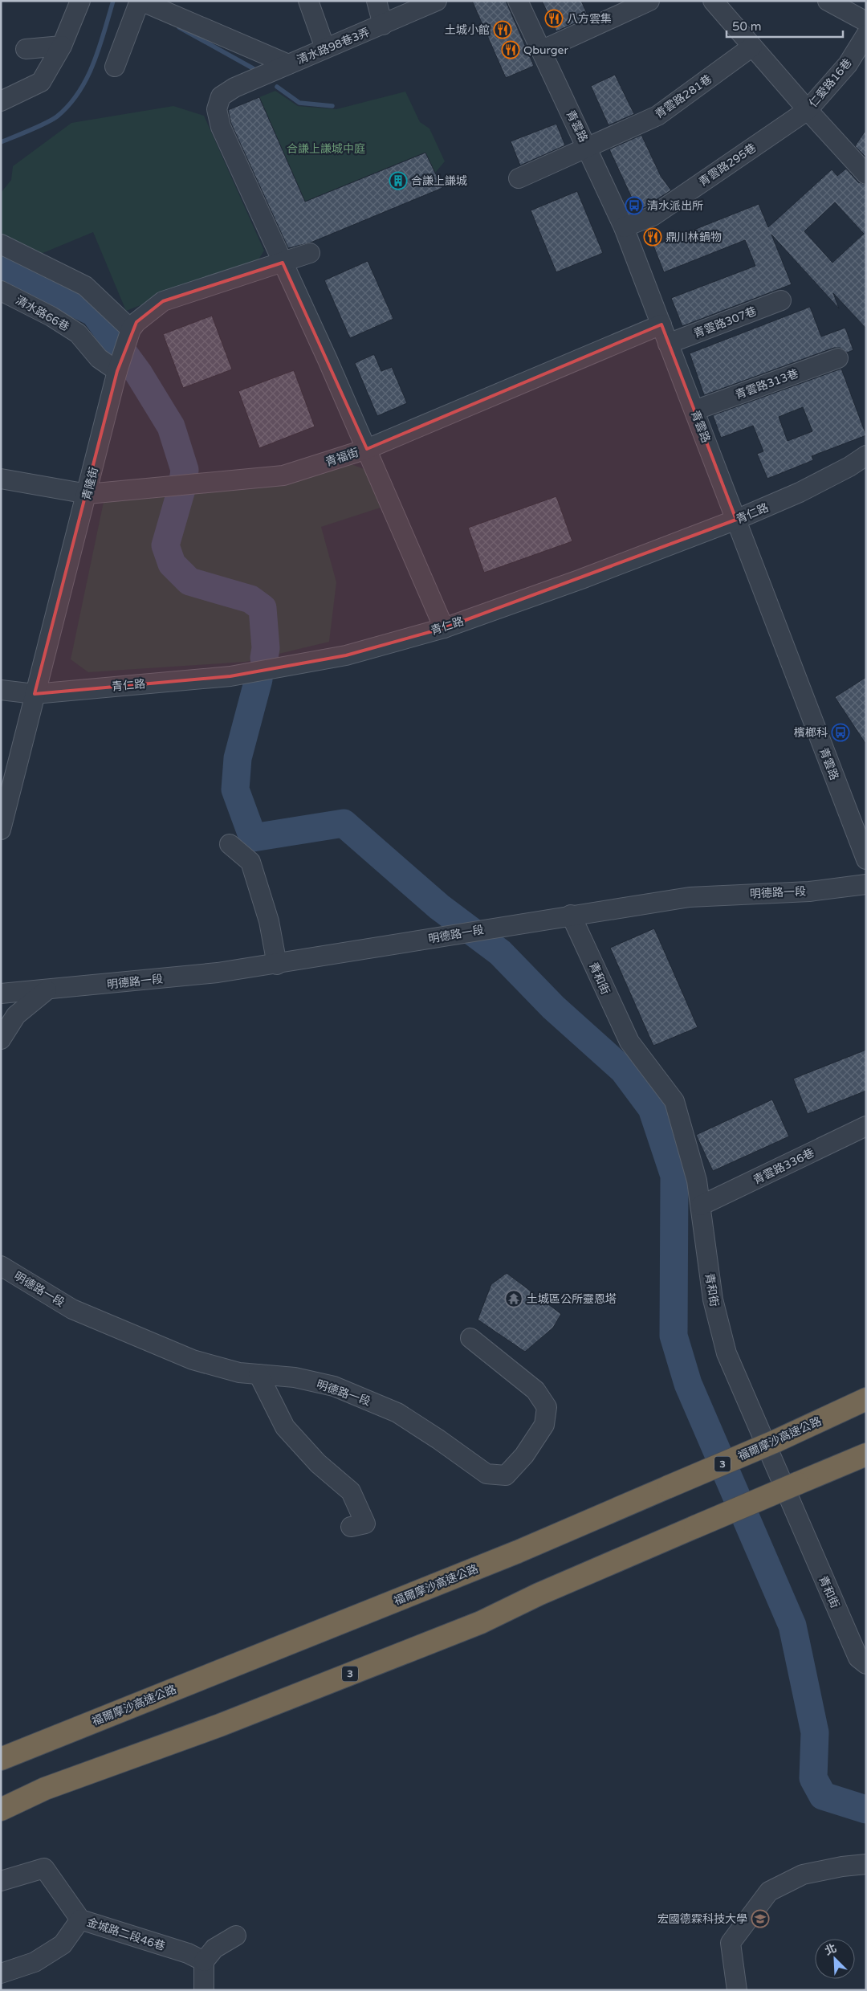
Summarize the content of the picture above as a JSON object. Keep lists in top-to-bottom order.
{
  "streets": {
    "highway": ["福爾摩沙高速公路", "3"],
    "street": [
      "清水路98巷3弄",
      "仁愛路16巷",
      "青雲路281巷",
      "青雲路",
      "青雲路295巷",
      "清水路66巷",
      "青雲路307巷",
      "青雲路313巷",
      "青福街",
      "青隆街",
      "青仁路",
      "明德路一段",
      "青和街",
      "青雲路336巷",
      "金城路二段46巷"
    ]
  },
  "crossings": [
    ["仁愛路16巷", "青雲路295巷"],
    ["青雲路281巷", "青雲路"],
    ["青雲路", "青雲路295巷"],
    ["青雲路", "青雲路307巷"],
    ["青雲路", "青雲路313巷"],
    ["青雲路", "青福街"],
    ["青雲路", "青仁路"],
    ["清水路66巷", "青隆街"],
    ["青福街", "青隆街"],
    ["青隆街", "青仁路"],
    ["明德路一段", "青和街"],
    ["青和街", "青雲路336巷"]
  ],
  "parks": ["合謙上謙城中庭"],
  "places": {
    "restaurant": [
      "八方雲集",
      "土城小館",
      "Qburger",
      "鼎川林鍋物"
    ],
    "building": ["合謙上謙城"],
    "bus stop": ["清水派出所", "檳榔科"],
    "temple": ["土城區公所靈恩塔"],
    "school or university": ["宏國德霖科技大學"]
  },
  "scale_bar": "50 m",
  "north": "top left"
}
